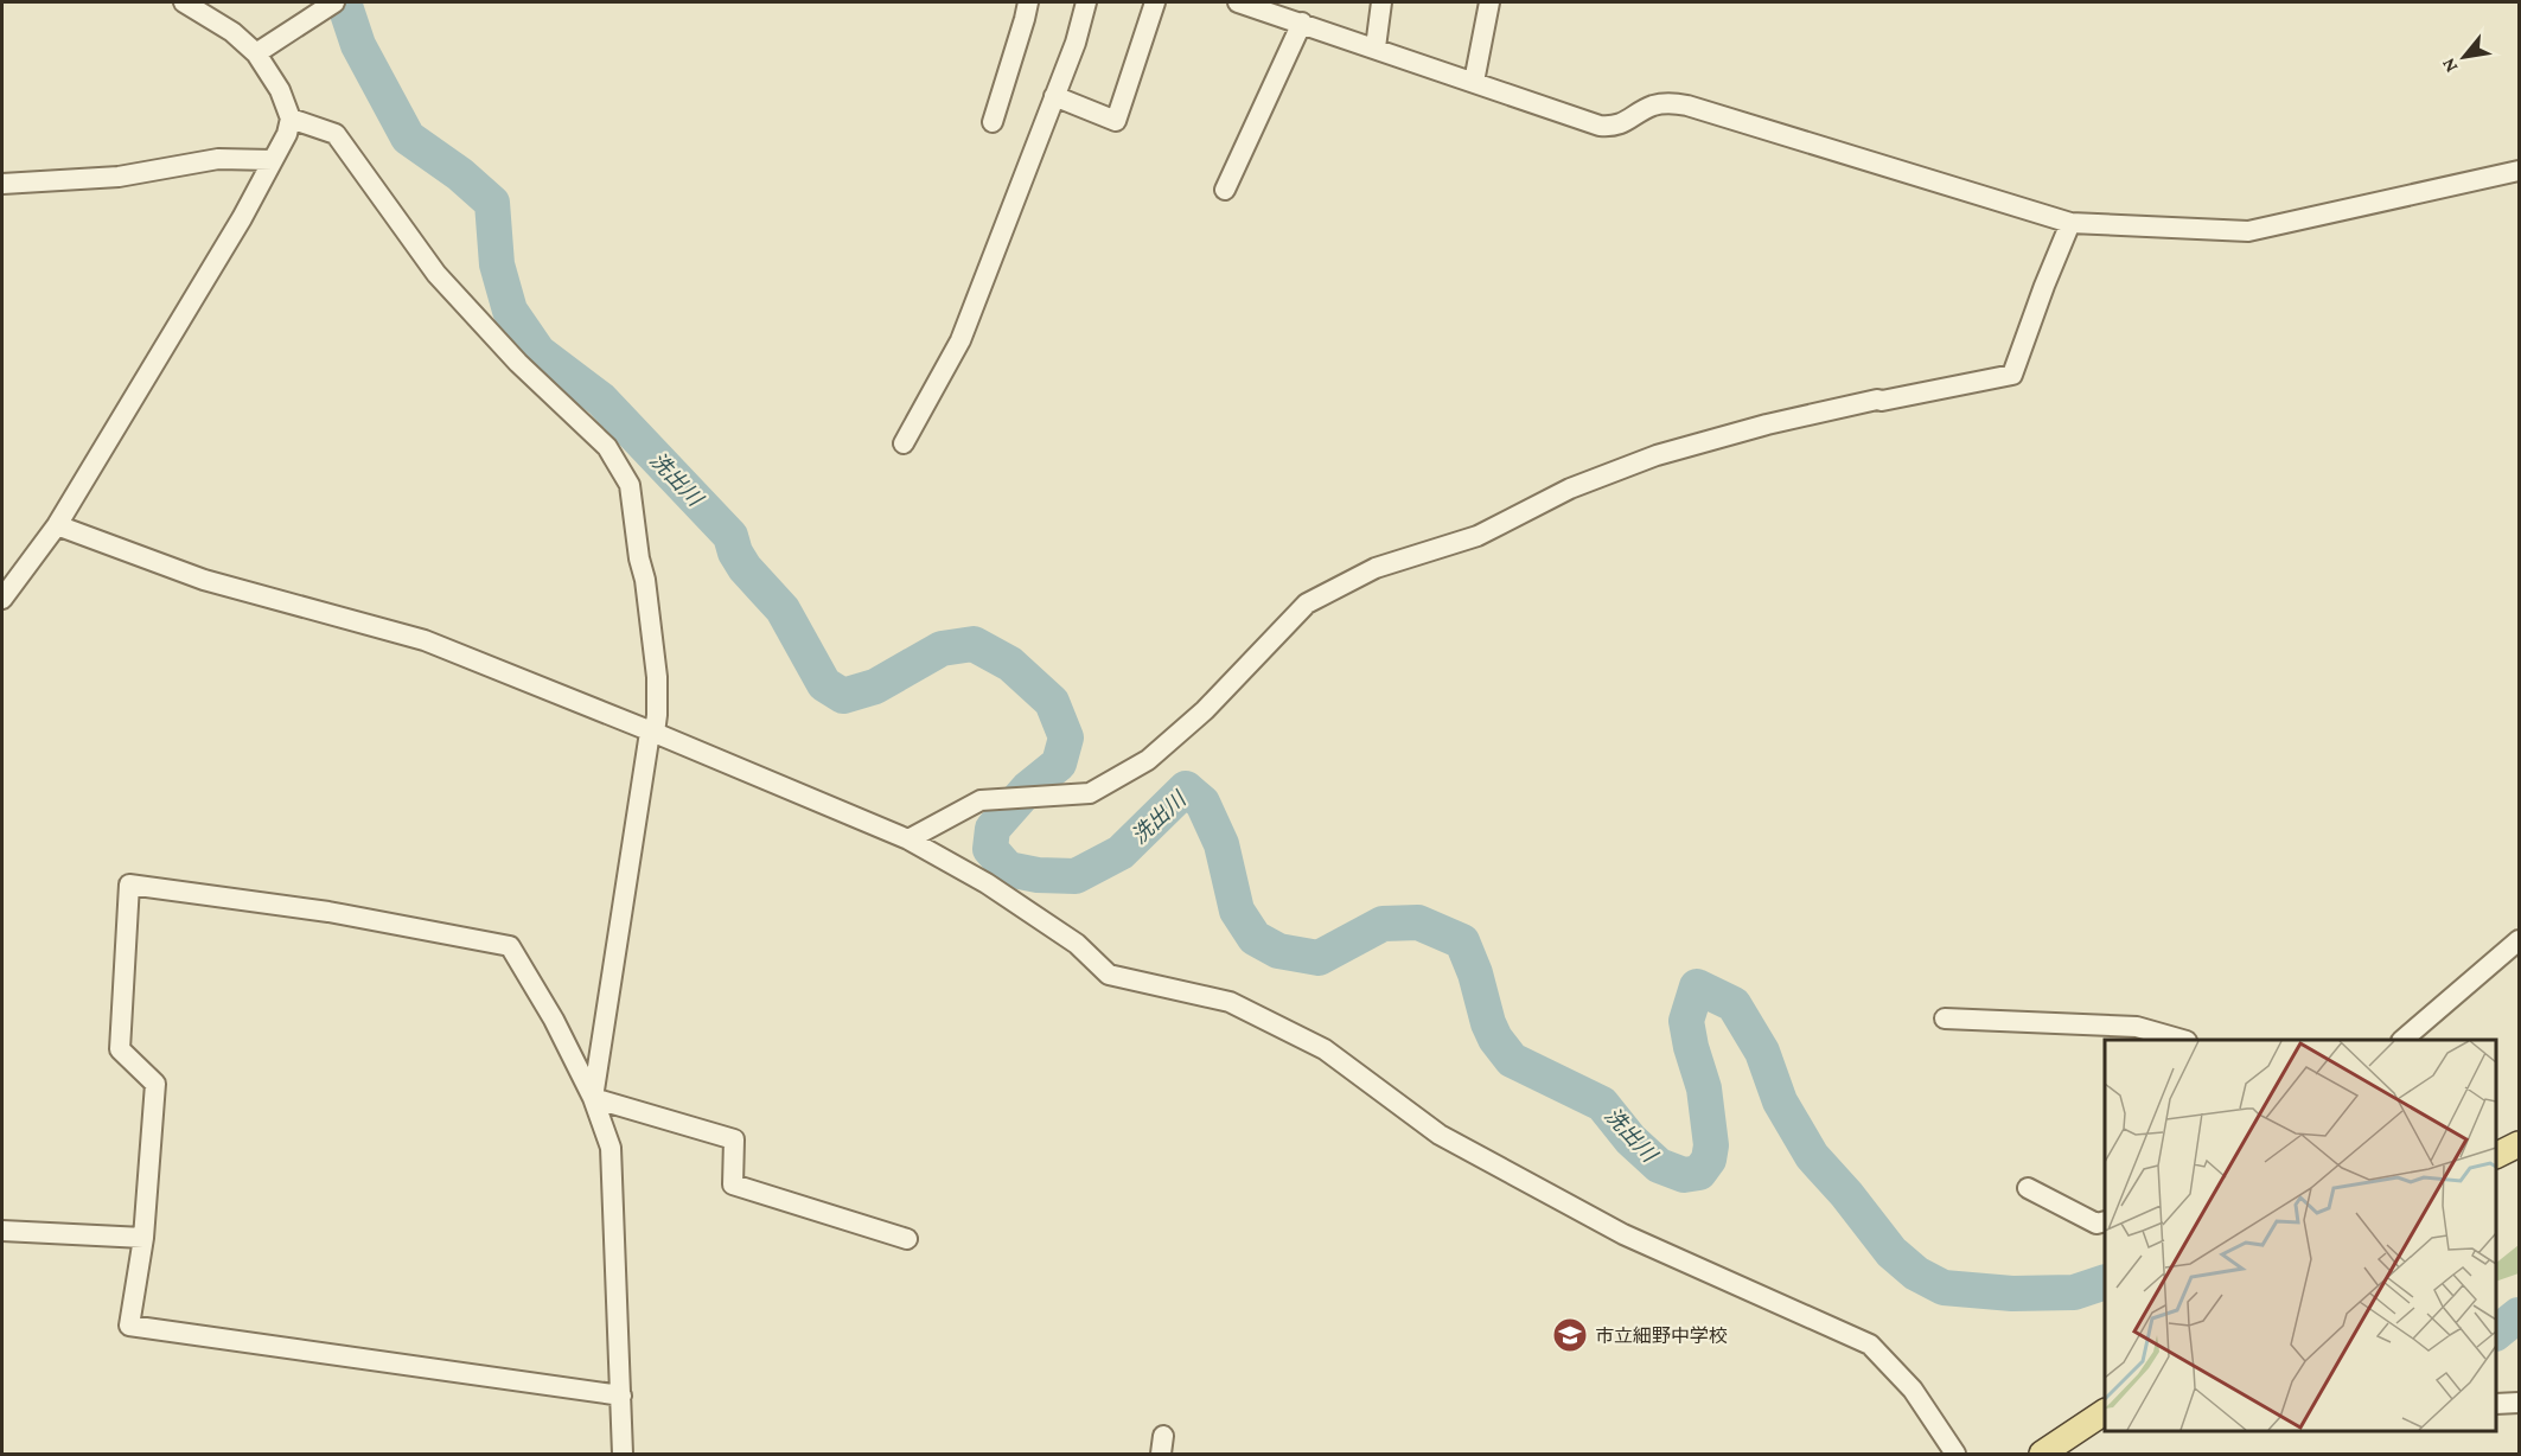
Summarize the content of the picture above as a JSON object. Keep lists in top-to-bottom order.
{
  "water": ["洗出川"],
  "places": {
    "school or university": ["市立細野中学校"]
  },
  "north": "bottom left"
}
